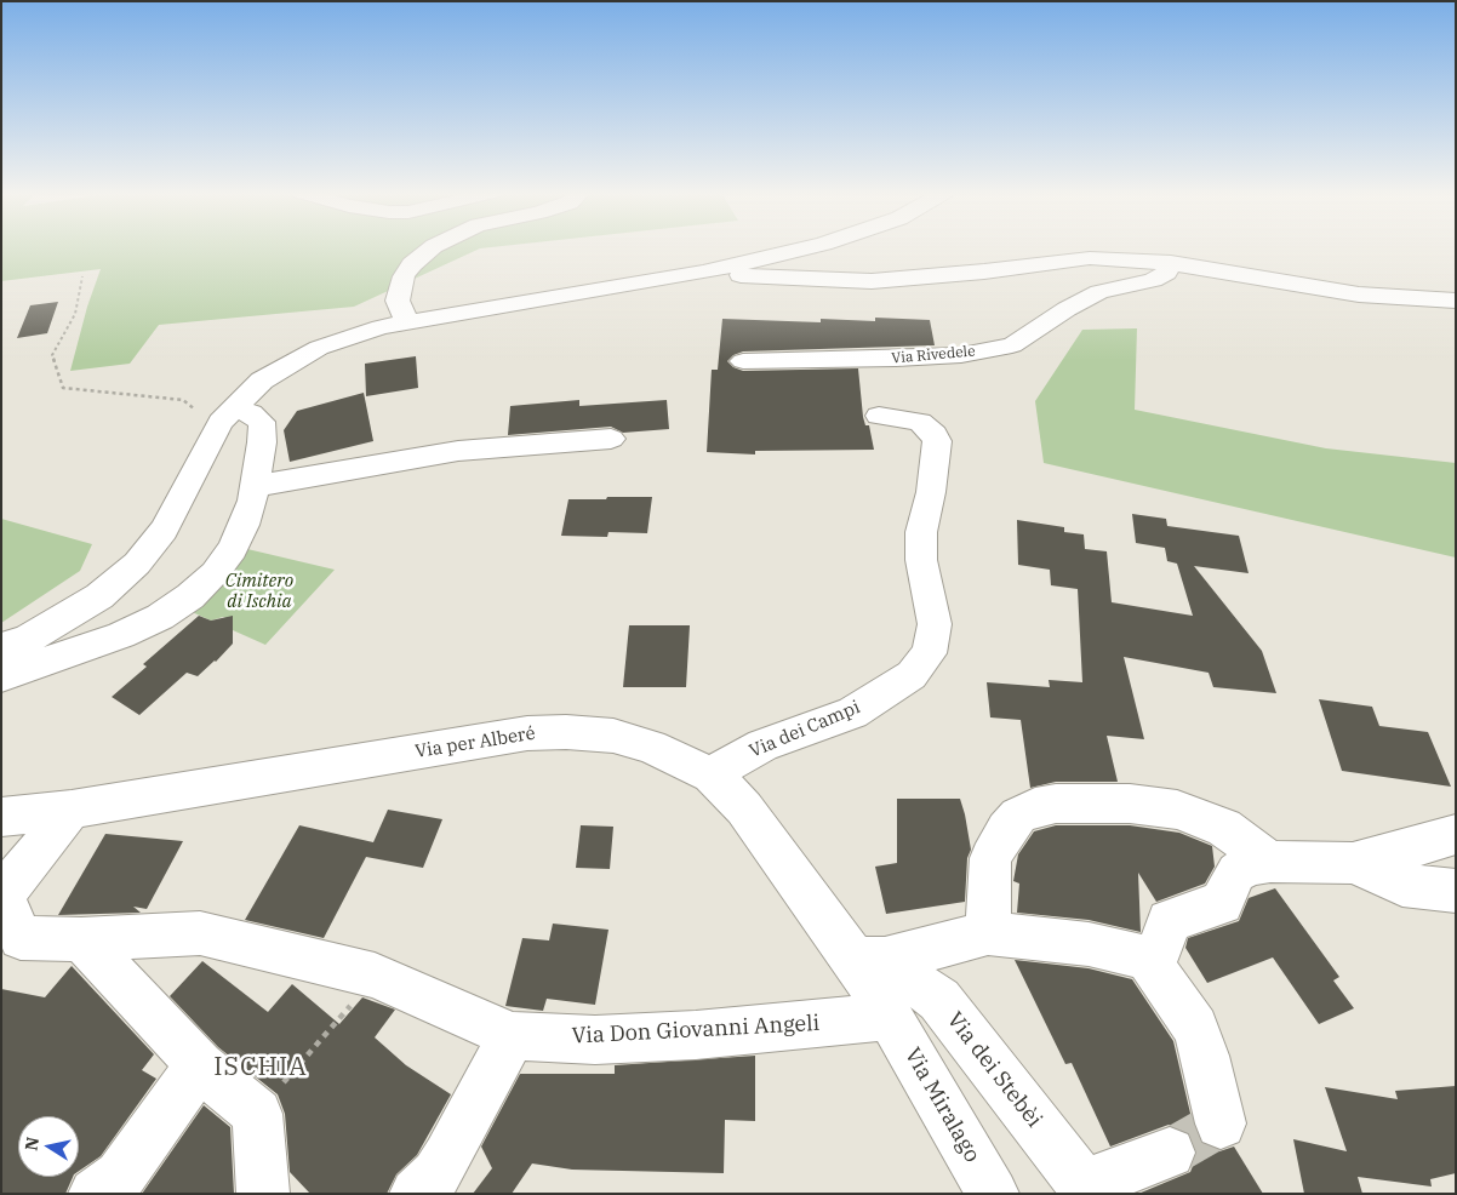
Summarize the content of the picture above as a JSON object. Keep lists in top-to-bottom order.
{
  "streets": {
    "street": [
      "Via Rivedele",
      "Via dei Campi",
      "Via per Alberé",
      "Via Don Giovanni Angeli",
      "Via dei Stebèi",
      "Via Miralago"
    ]
  },
  "crossings": [
    ["Via dei Campi", "Via per Alberé"],
    ["Via per Alberé", "Via Don Giovanni Angeli"],
    ["Via per Alberé", "Via dei Stebèi"],
    ["Via per Alberé", "Via Miralago"],
    ["Via Don Giovanni Angeli", "Via Miralago"]
  ],
  "districts": ["ISCHIA"],
  "parks": ["Cimitero di Ischia"],
  "north": "left"
}
